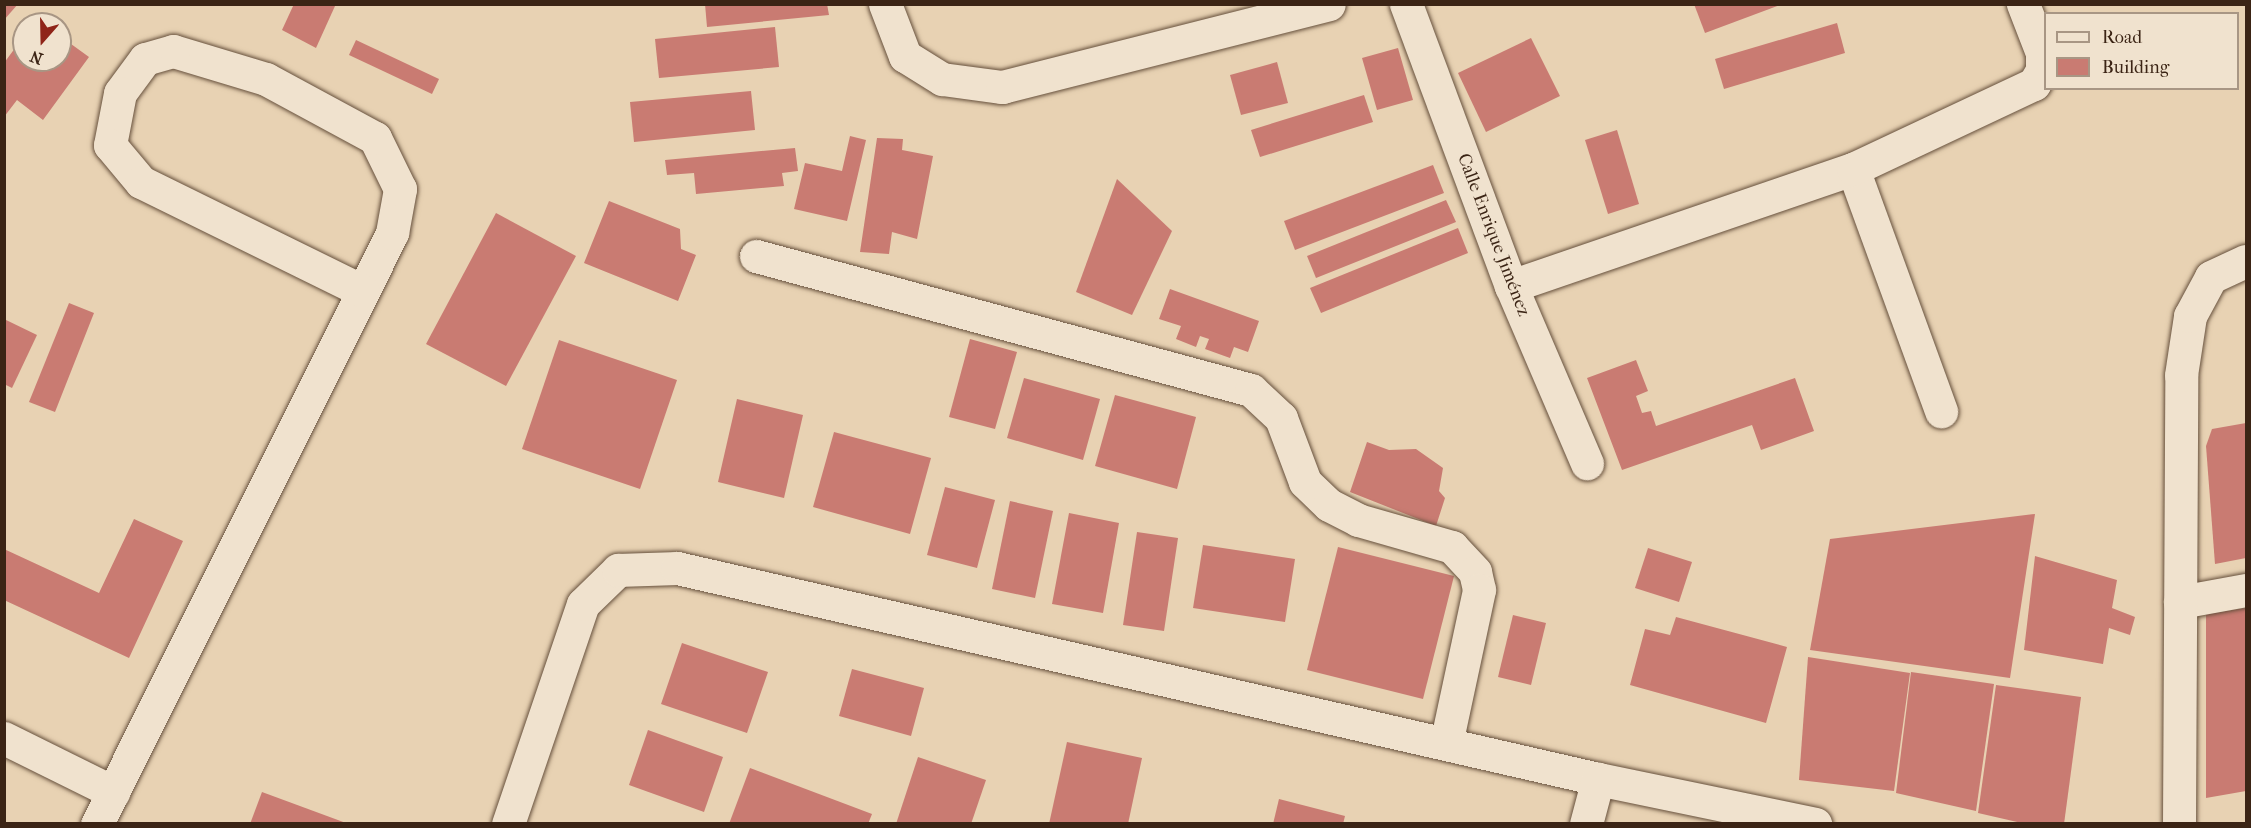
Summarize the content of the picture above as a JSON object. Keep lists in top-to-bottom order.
{
  "streets": {
    "street": ["Calle Enrique Jiménez"]
  },
  "legend": ["Road", "Building"],
  "north": "bottom"
}
